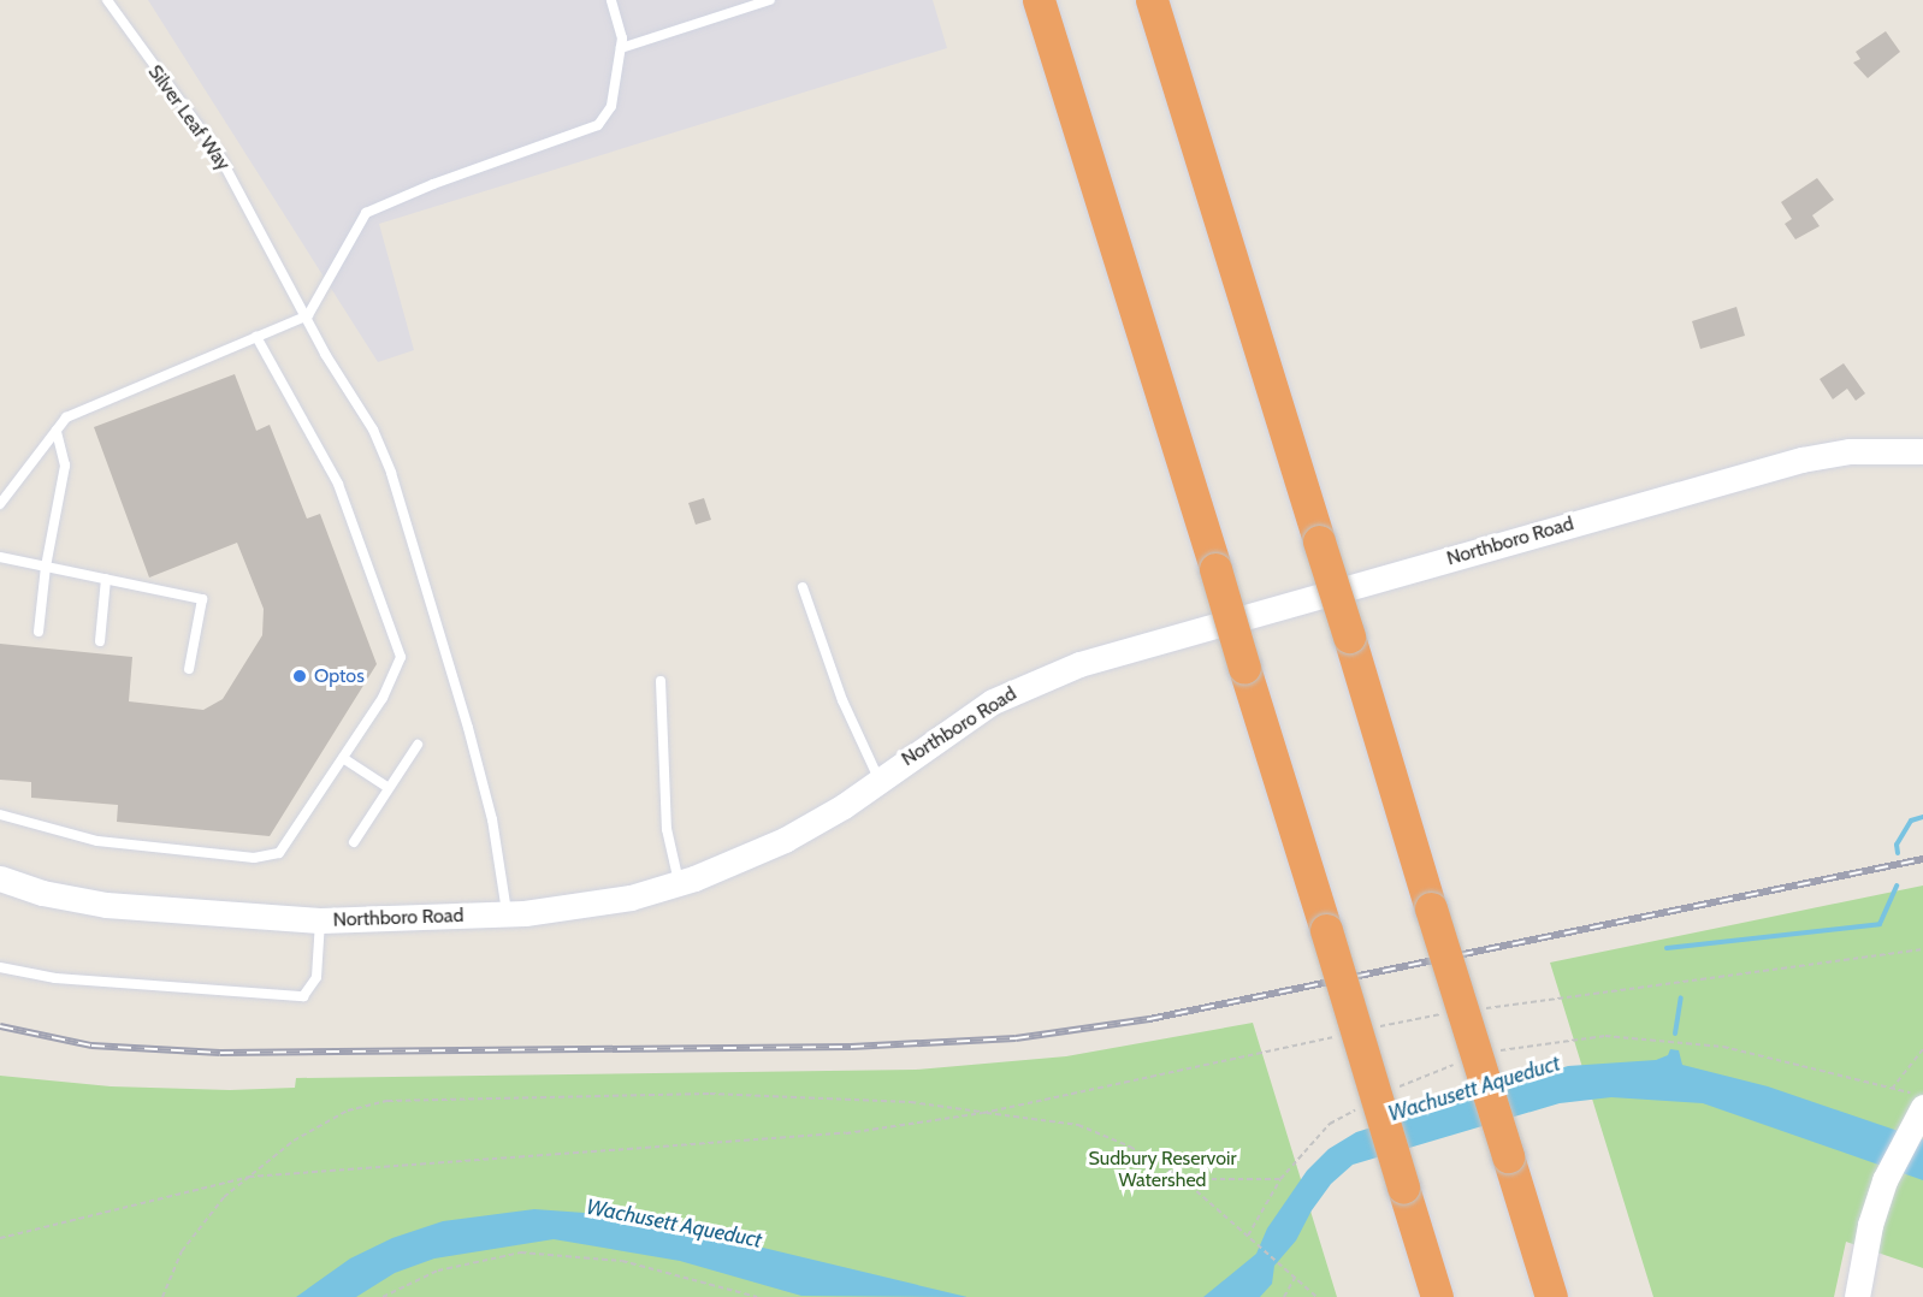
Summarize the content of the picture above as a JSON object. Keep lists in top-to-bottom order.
{
  "streets": {
    "main road": ["Northboro Road"],
    "lane": ["Silver Leaf Way"]
  },
  "crossings": [
    ["Silver Leaf Way", "Northboro Road"]
  ],
  "water": ["Wachusett Aqueduct"],
  "parks": ["Sudbury Reservoir Watershed"],
  "places": ["Optos"]
}
